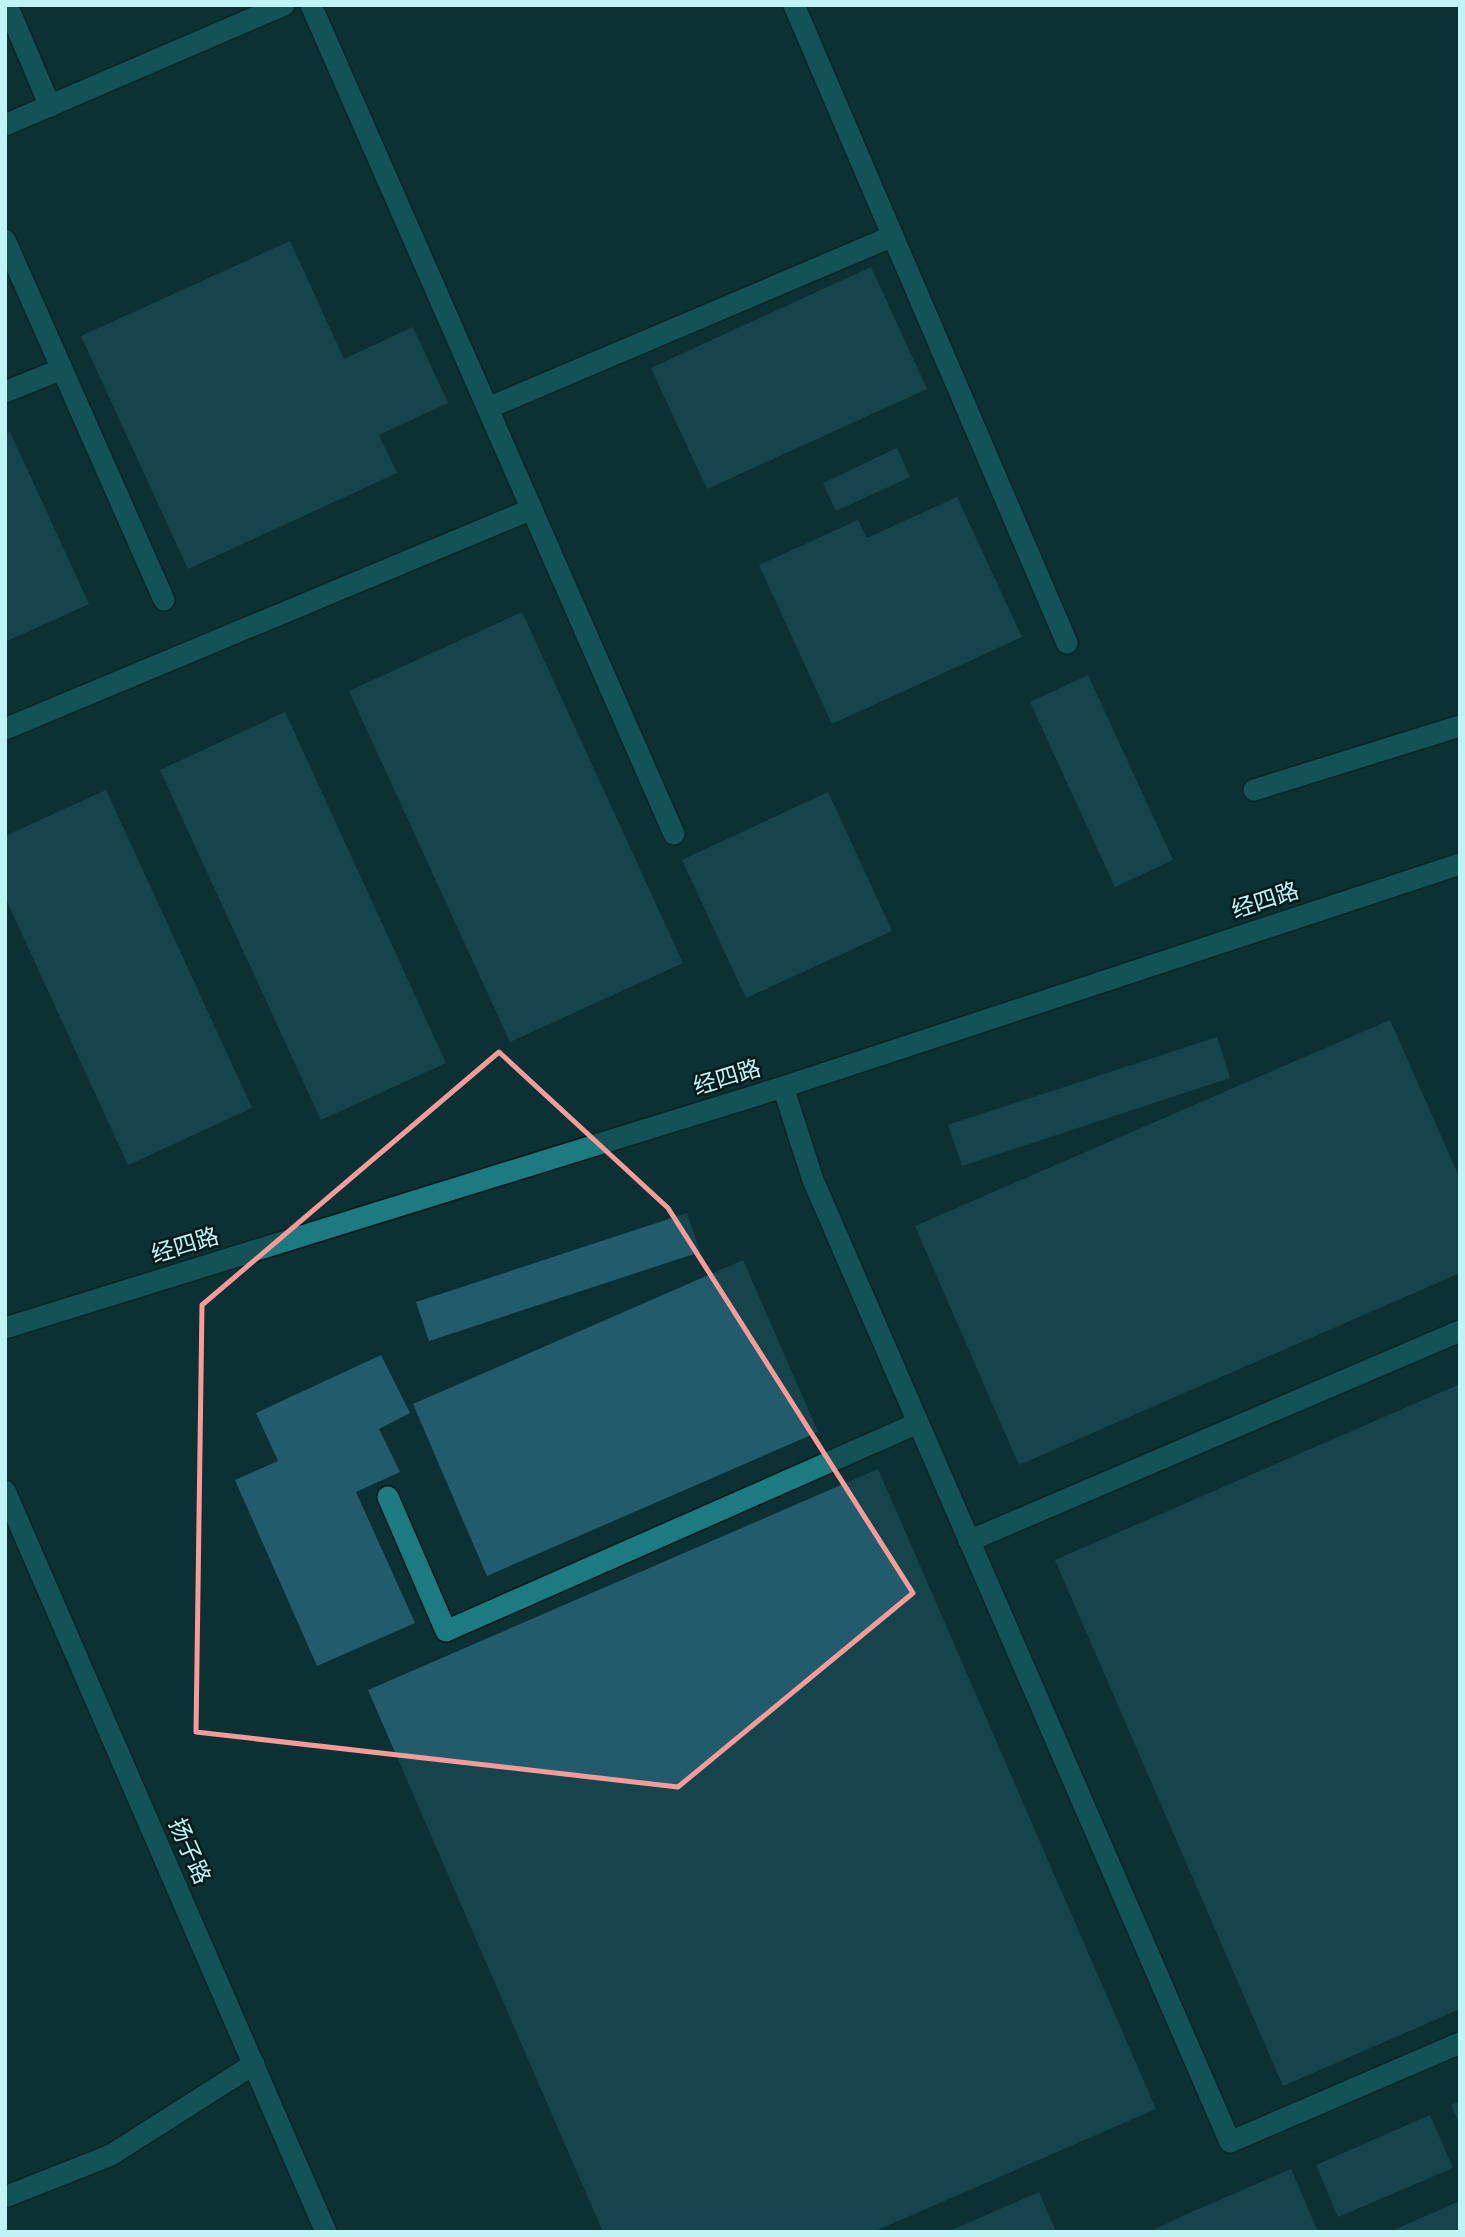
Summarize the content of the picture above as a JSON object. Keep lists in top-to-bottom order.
{
  "streets": {
    "street": ["经四路", "扬子路"]
  }
}
